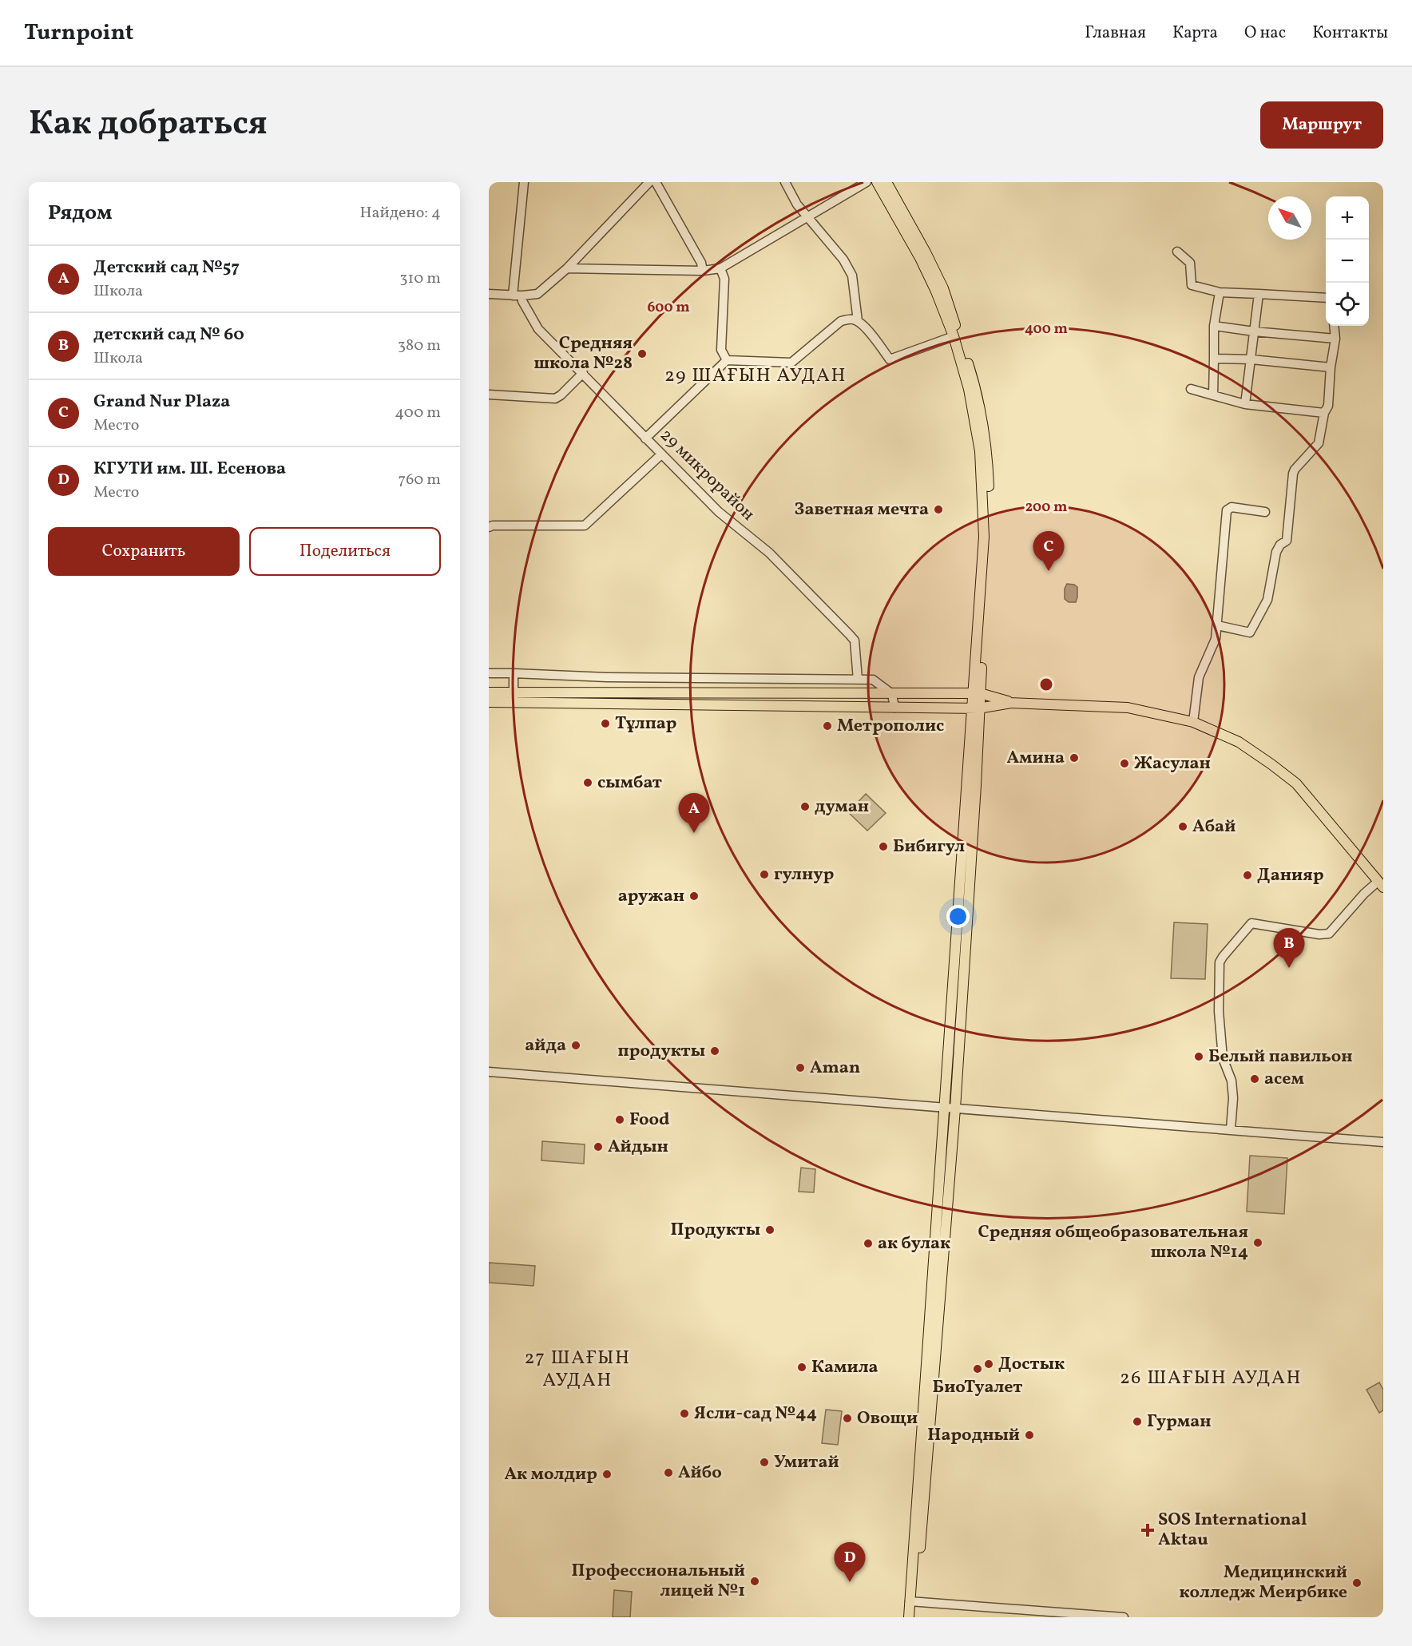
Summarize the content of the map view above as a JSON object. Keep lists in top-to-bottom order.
{
  "streets": {
    "street": ["29 микрорайон"]
  },
  "districts": ["29 ШАҒЫН АУДАН", "27 ШАҒЫН АУДАН", "26 ШАҒЫН АУДАН"],
  "places": {
    "other": [
      "Средняя школа №28",
      "Заветная мечта",
      "Тұлпар",
      "Метрополис",
      "Амина",
      "Жасулан",
      "сымбат",
      "думан",
      "Абай",
      "Бибигул",
      "гулнур",
      "Данияр",
      "аружан",
      "айда",
      "продукты",
      "Белый павильон",
      "Aman",
      "асем",
      "Food",
      "Айдын",
      "Продукты",
      "Cредняя общеобразовательная школа №14",
      "ак булак",
      "Достык",
      "Камила",
      "БиоТуалет",
      "Ясли-сад №44",
      "Овощи",
      "Гурман",
      "Народный",
      "Умитай",
      "Айбо",
      "Ак молдир",
      "Профессиональный лицей №1",
      "Медицинский колледж Меирбике"
    ],
    "health": ["SOS International Aktau"]
  },
  "north": "top left",
  "page": {
    "header": "Turnpoint",
    "nav": [
      "Главная",
      "Карта",
      "О нас",
      "Контакты"
    ],
    "title": "Как добраться",
    "buttons": [
      "Маршрут",
      ["Сохранить", "Поделиться"]
    ],
    "heading": ["Рядом", "Найдено: 4"],
    "map_buttons": ["+", "−"],
    "list": [
      {
        "mark": "A",
        "name": "Детский сад №57",
        "note": "Школа",
        "value": "310 m"
      },
      {
        "mark": "B",
        "name": "детский сад № 60",
        "note": "Школа",
        "value": "380 m"
      },
      {
        "mark": "C",
        "name": "Grand Nur Plaza",
        "note": "Место",
        "value": "400 m"
      },
      {
        "mark": "D",
        "name": "КГУТИ им. Ш. Есенова",
        "note": "Место",
        "value": "760 m"
      }
    ],
    "pins": [
      "C",
      "A",
      "B",
      "D"
    ]
  },
  "rings": ["600 m", "400 m", "200 m"]
}
